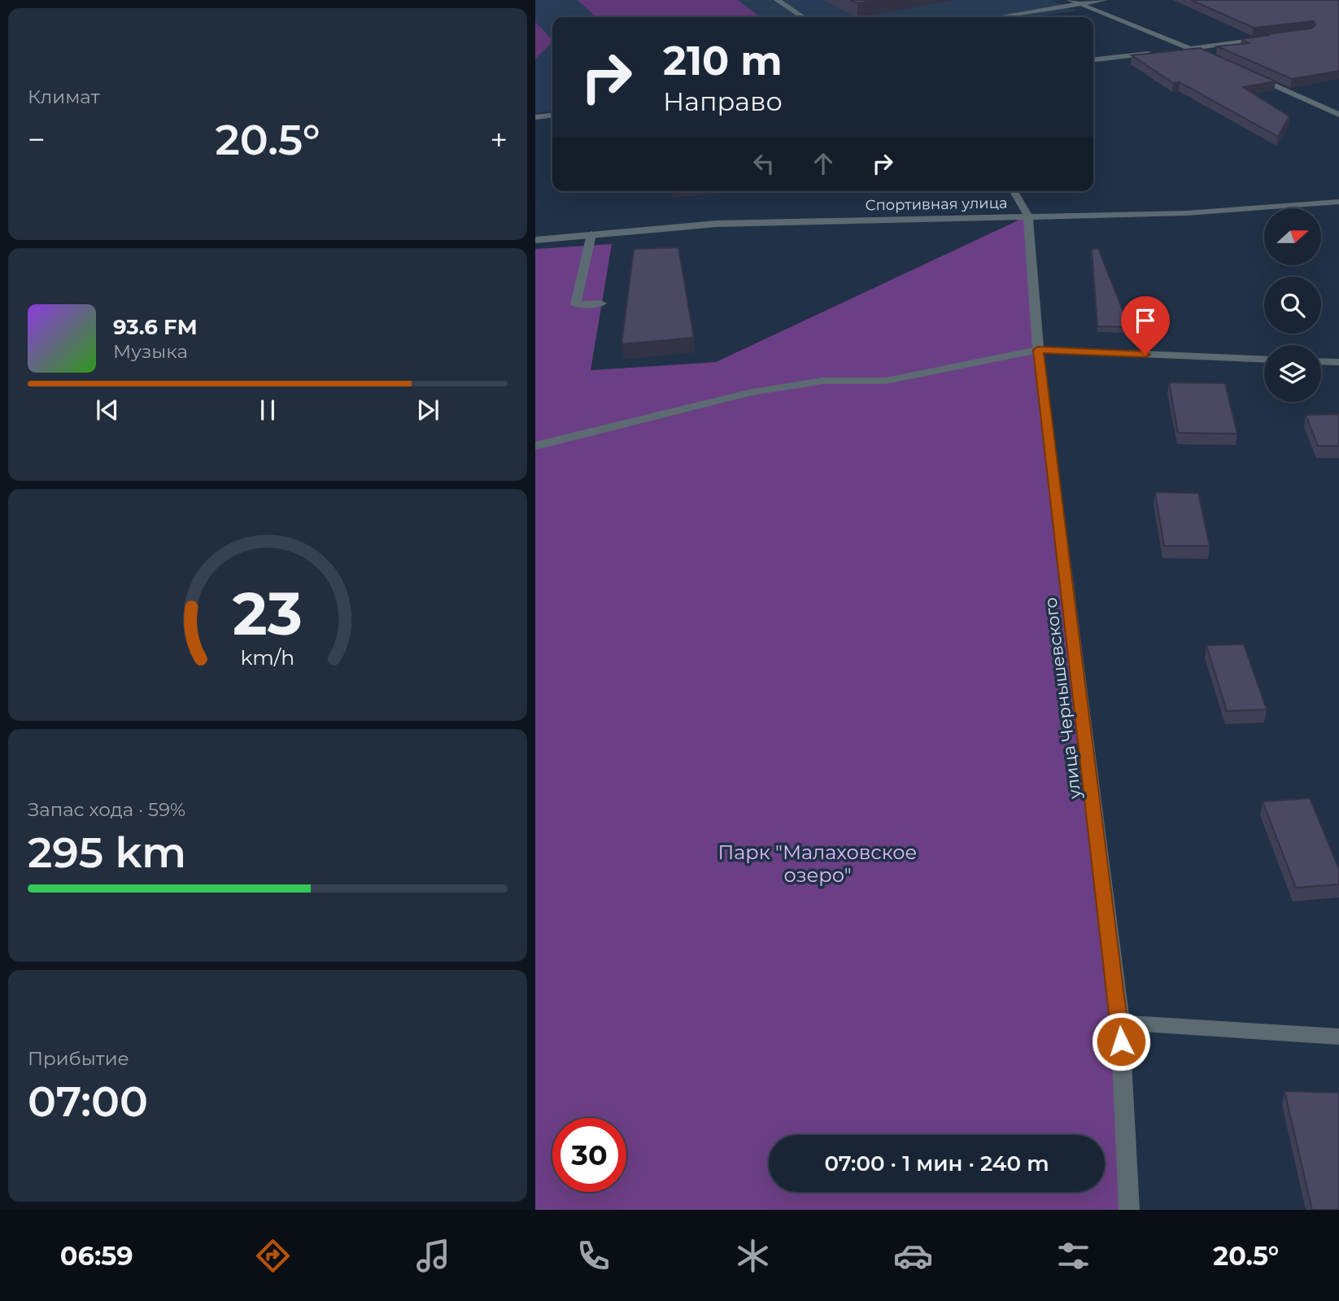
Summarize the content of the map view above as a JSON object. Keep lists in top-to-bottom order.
{
  "streets": {
    "street": ["Спортивная улица", "улица Чернышевского"]
  },
  "crossings": [
    ["Спортивная улица", "улица Чернышевского"]
  ],
  "parks": ["Парк \"Малаховское озеро\""],
  "north": "right",
  "page": {
    "tile": [
      "Климат",
      ["Запас хода · 59%", "295 km"],
      ["Прибытие", "07:00"]
    ],
    "turn": ["210 m", "Направо"],
    "heat": ["−", "20.5°", "+"],
    "song": ["93.6 FM", "Музыка"],
    "limit": "30",
    "trip": "07:00 · 1 мин · 240 m",
    "tabs": ["06:59", "20.5°"],
    "gauge": ["23", "km/h"]
  }
}
